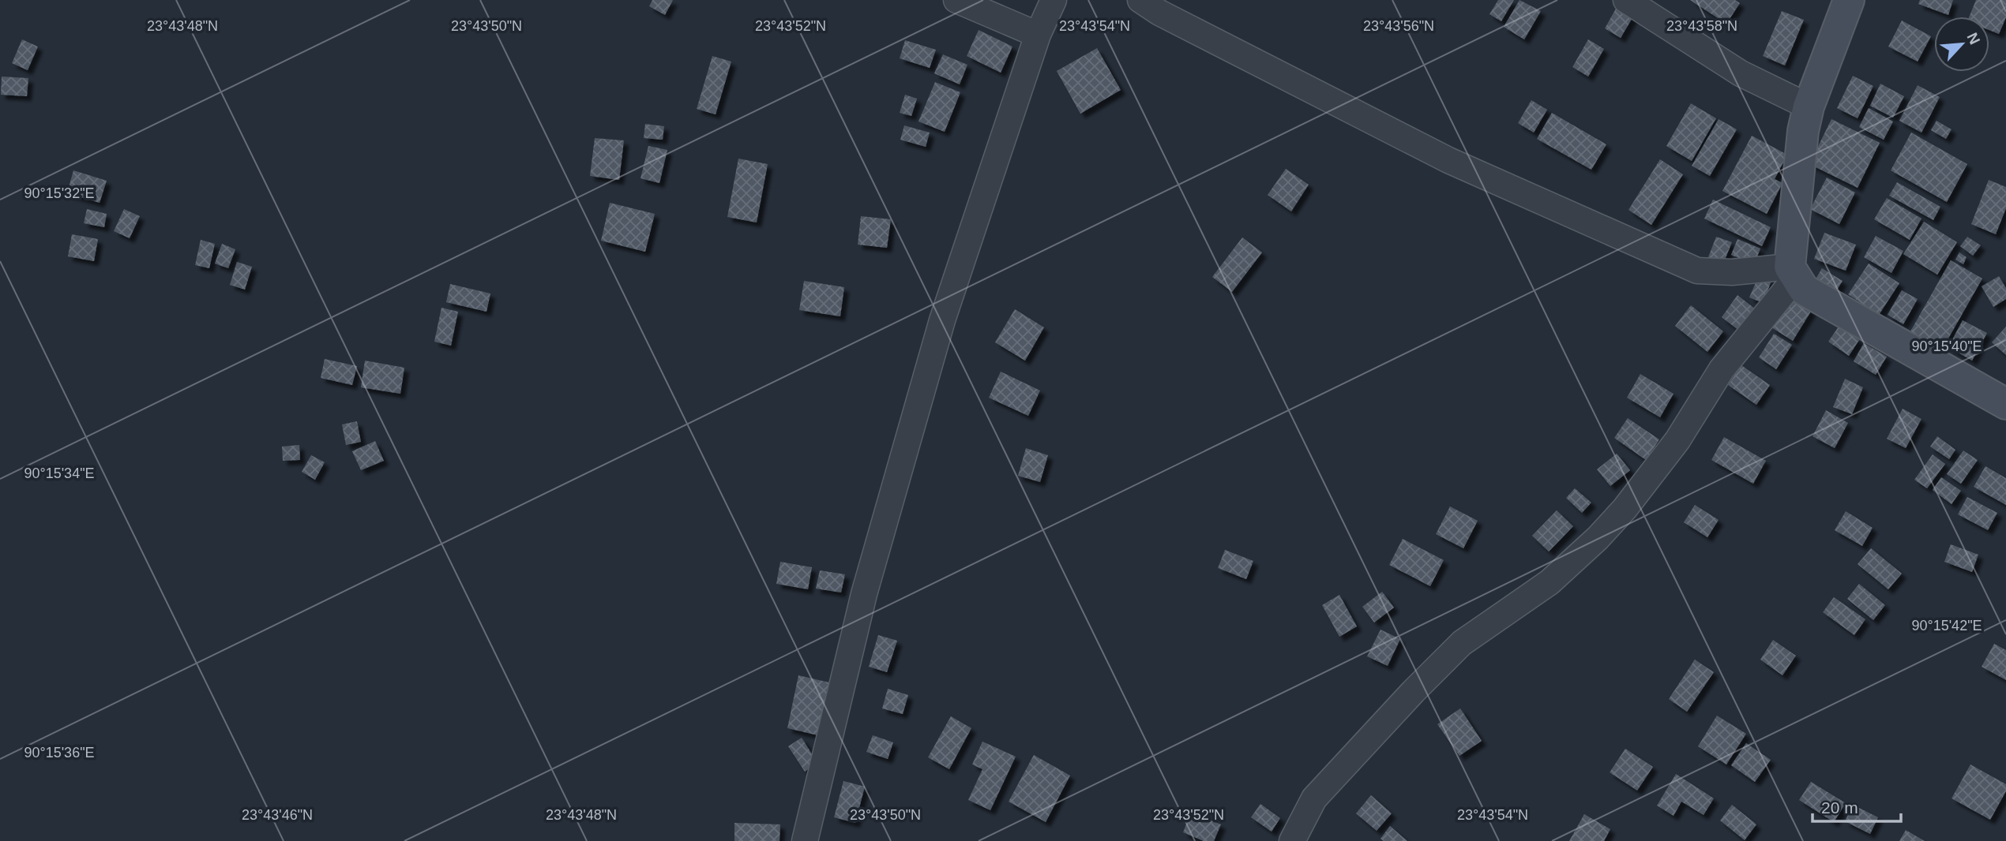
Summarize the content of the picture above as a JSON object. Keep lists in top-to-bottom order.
{
  "scale_bar": "20 m",
  "north": "top right",
  "coordinates": [
    "23°43'48\"N",
    "23°43'50\"N",
    "23°43'52\"N",
    "23°43'54\"N",
    "23°43'56\"N",
    "23°43'58\"N",
    "90°15'32\"E",
    "90°15'40\"E",
    "90°15'34\"E",
    "90°15'42\"E",
    "90°15'36\"E",
    "23°43'46\"N"
  ]
}
